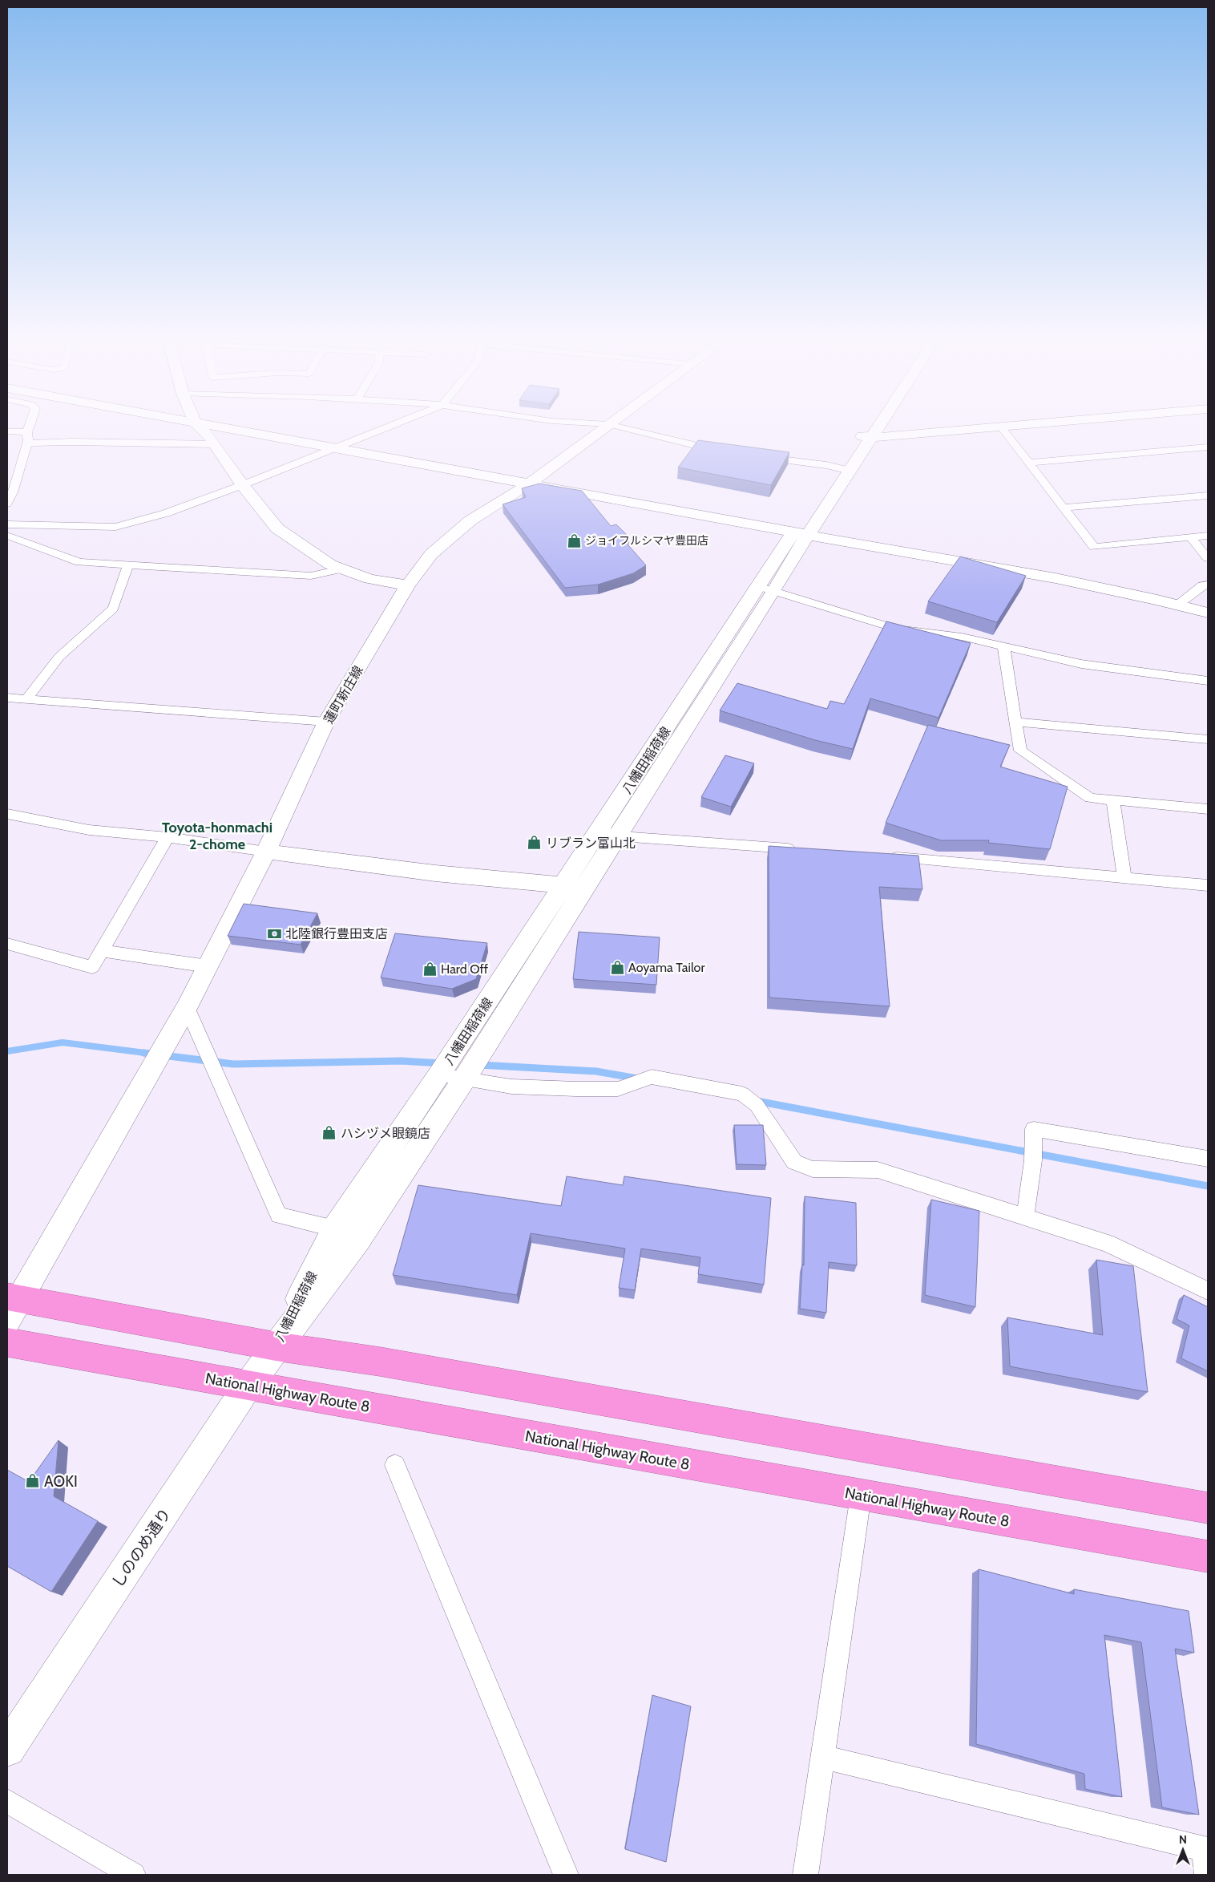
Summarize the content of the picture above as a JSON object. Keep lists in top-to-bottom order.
{
  "streets": {
    "highway": ["National Highway Route 8"],
    "main road": ["蓮町新庄線", "八幡田稲荷線", "しののめ通り"]
  },
  "crossings": [
    ["八幡田稲荷線", "しののめ通り"],
    ["National Highway Route 8", "しののめ通り"]
  ],
  "districts": ["Toyota-honmachi 2-chome"],
  "places": {
    "shop": [
      "ジョイフルシマヤ豊田店",
      "リブラン富山北",
      "Aoyama Tailor",
      "Hard Off",
      "ハシヅメ眼鏡店",
      "AOKI"
    ],
    "bank": ["北陸銀行豊田支店"]
  },
  "north": "top"
}
